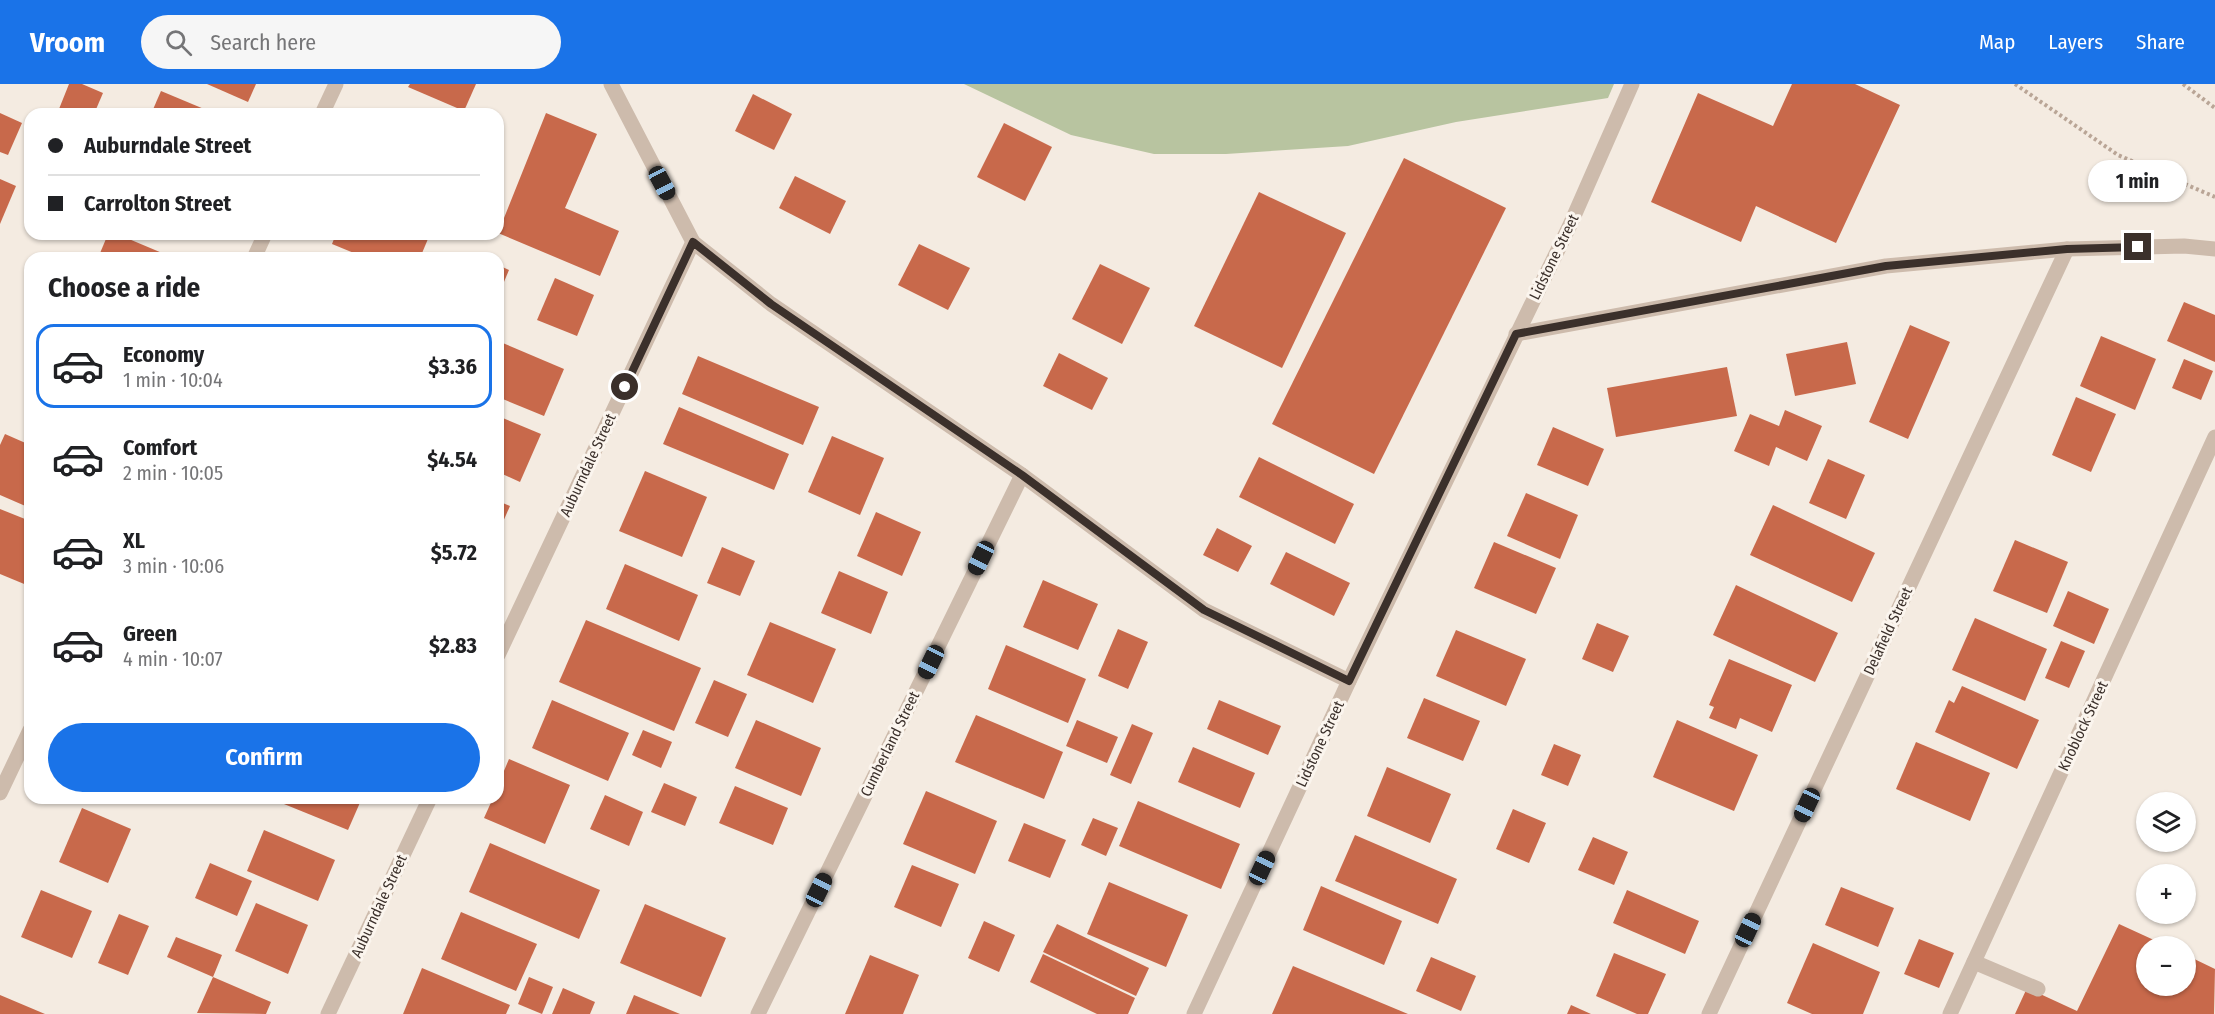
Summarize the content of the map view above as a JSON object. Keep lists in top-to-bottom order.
{
  "streets": {
    "street": [
      "Lidstone Street",
      "Auburndale Street",
      "Delafield Street",
      "Knoblock Street",
      "Cumberland Street"
    ]
  },
  "page": {
    "header": "Vroom",
    "search": "Search here",
    "nav": ["Map", "Layers", "Share"],
    "banner": ["Auburndale Street", "Carrolton Street"],
    "bubble": "1 min",
    "heading": "Choose a ride",
    "list": [
      {
        "name": "Economy",
        "note": "1 min · 10:04",
        "value": "$3.36"
      },
      {
        "name": "Comfort",
        "note": "2 min · 10:05",
        "value": "$4.54"
      },
      {
        "name": "XL",
        "note": "3 min · 10:06",
        "value": "$5.72"
      },
      {
        "name": "Green",
        "note": "4 min · 10:07",
        "value": "$2.83"
      }
    ],
    "buttons": "Confirm",
    "map_buttons": ["+", "−"]
  }
}
